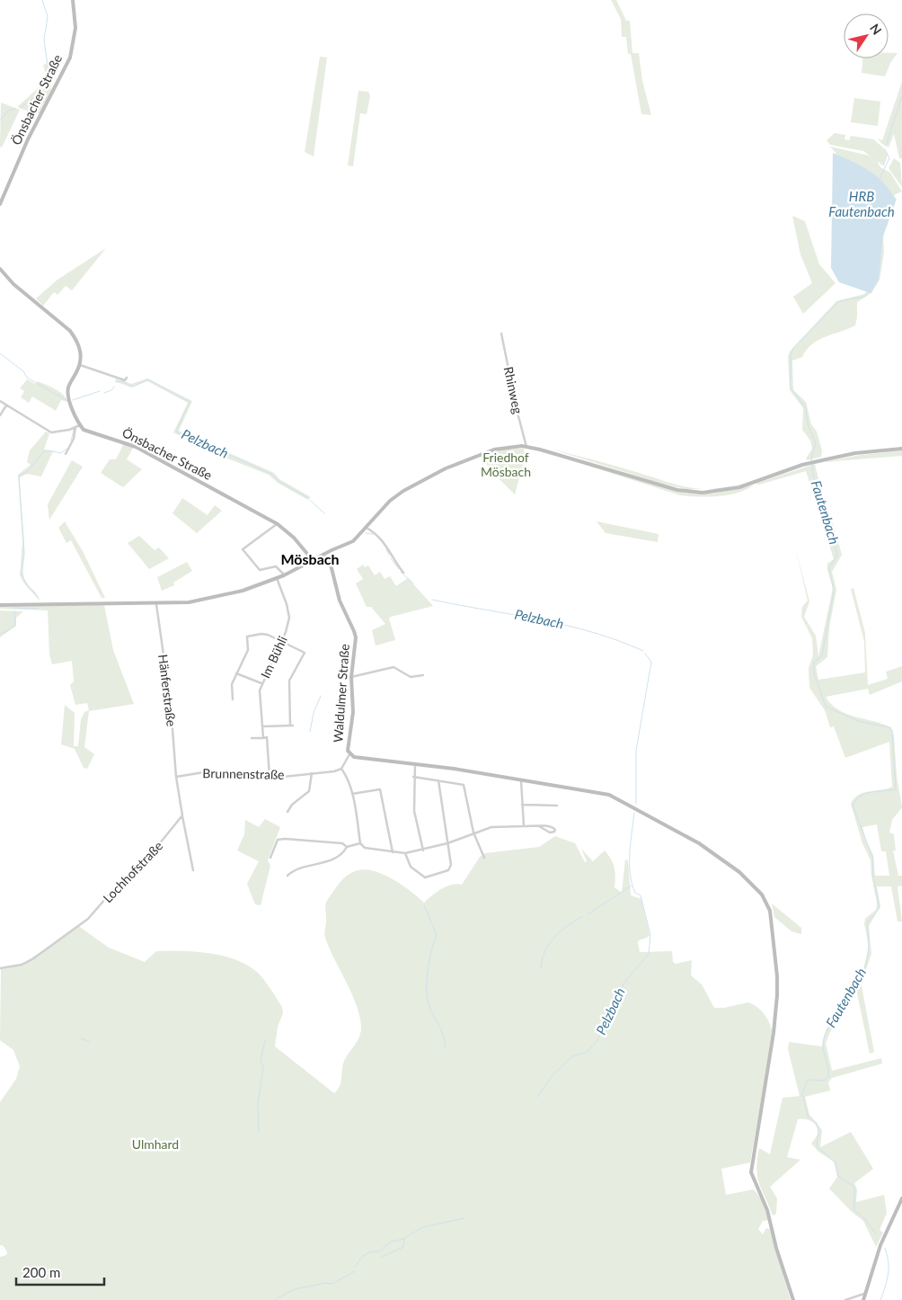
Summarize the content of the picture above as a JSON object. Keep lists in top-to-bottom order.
{
  "streets": {
    "street": [
      "Önsbacher Straße",
      "Rhinweg",
      "Im Bühli",
      "Hänferstraße",
      "Waldulmer Straße",
      "Brunnenstraße",
      "Lochhofstraße"
    ]
  },
  "crossings": [
    ["Im Bühli", "Brunnenstraße"],
    ["Hänferstraße", "Brunnenstraße"]
  ],
  "districts": ["Mösbach"],
  "water": ["HRB Fautenbach", "Pelzbach", "Fautenbach"],
  "parks": ["Friedhof Mösbach", "Ulmhard"],
  "scale_bar": "200 m",
  "north": "top right"
}
